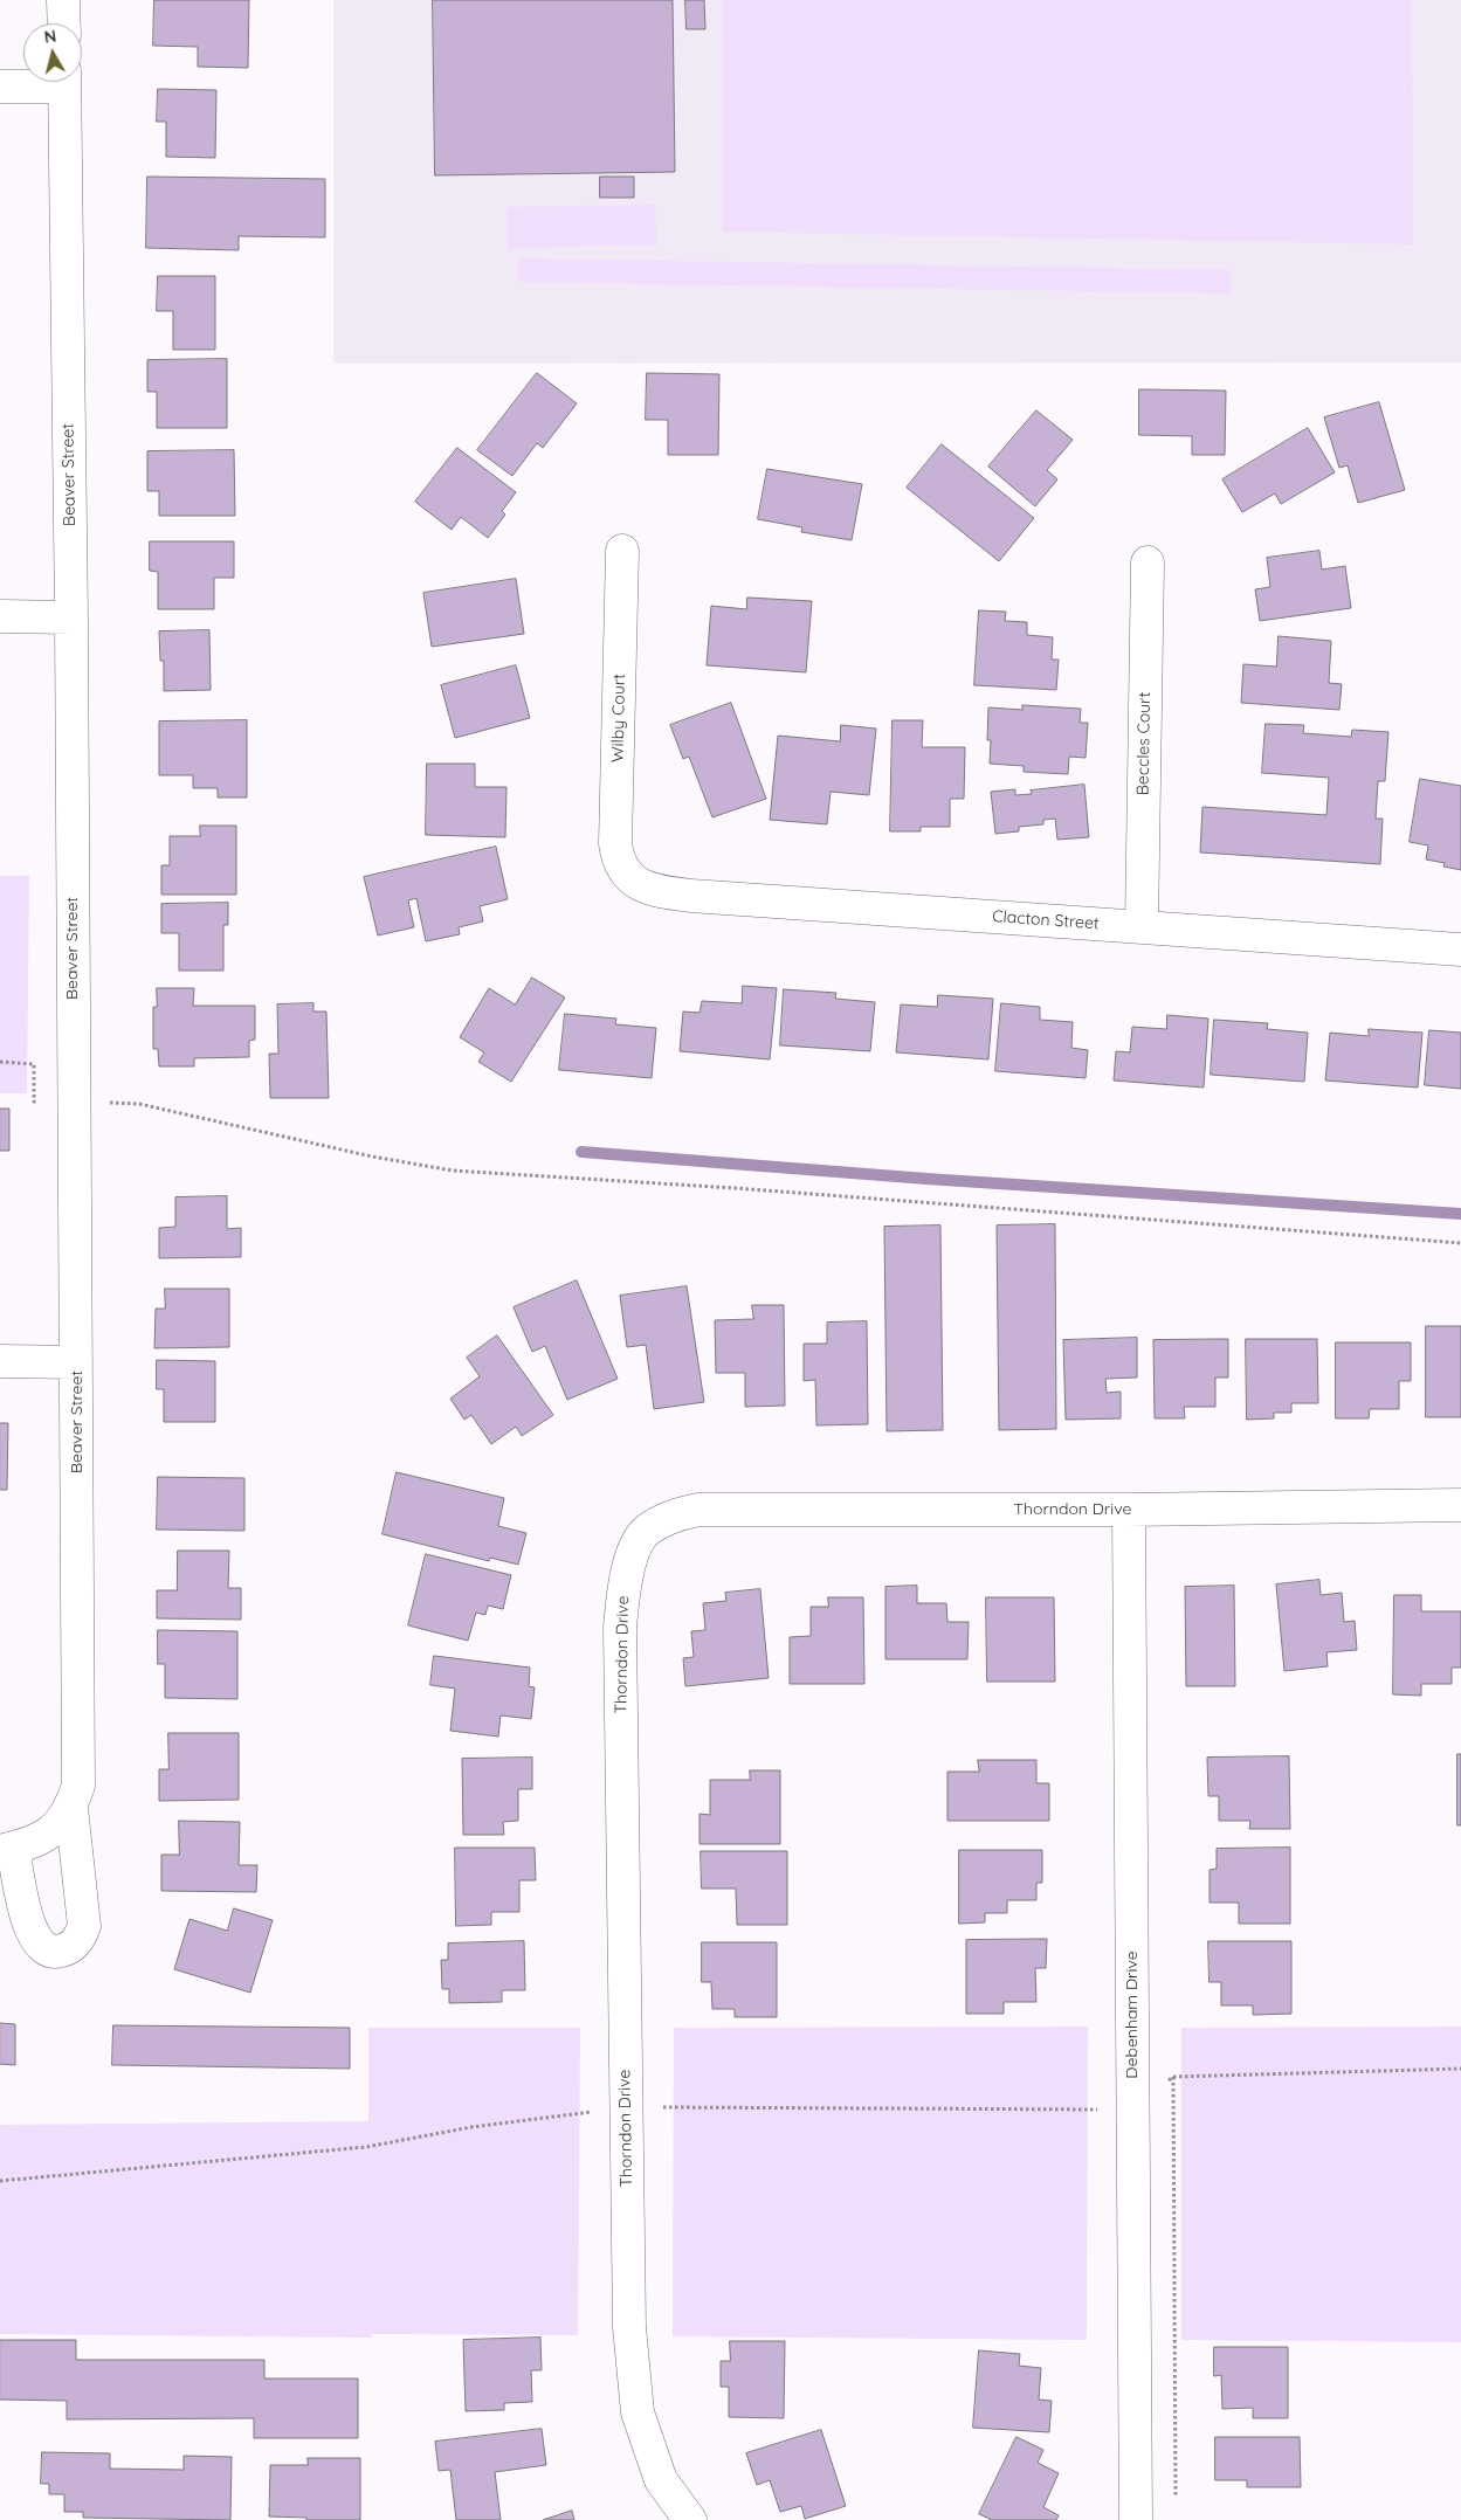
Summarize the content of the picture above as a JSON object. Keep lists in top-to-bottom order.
{
  "streets": {
    "street": [
      "Beaver Street",
      "Wilby Court",
      "Beccles Court",
      "Clacton Street",
      "Thorndon Drive",
      "Debenham Drive"
    ]
  },
  "crossings": [
    ["Wilby Court", "Clacton Street"],
    ["Beccles Court", "Clacton Street"],
    ["Thorndon Drive", "Debenham Drive"]
  ],
  "north": "top"
}
